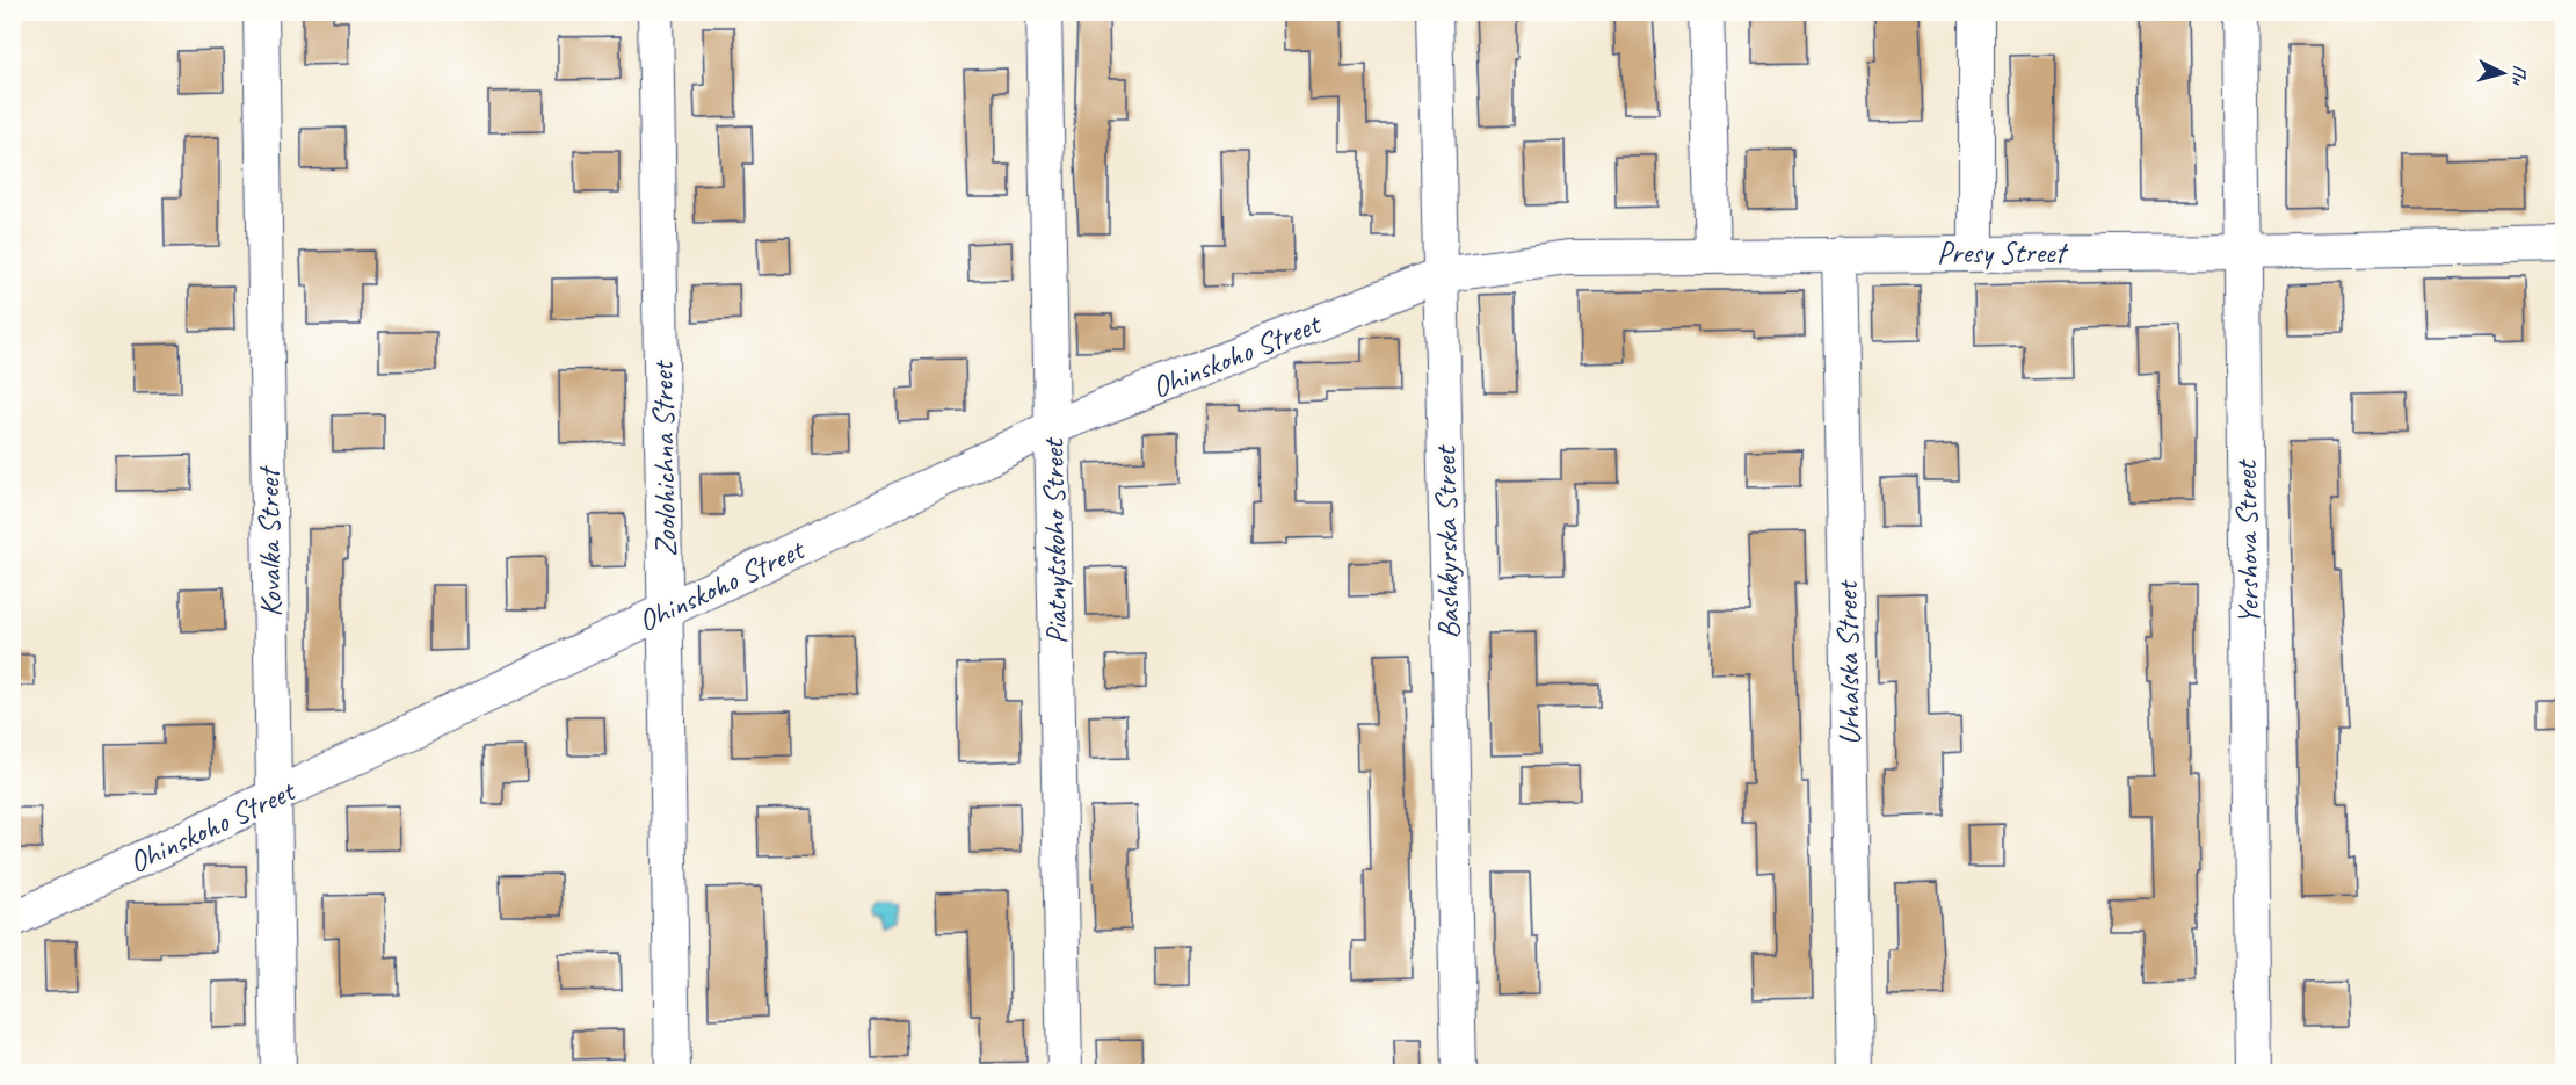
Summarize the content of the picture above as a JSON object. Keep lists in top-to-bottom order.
{
  "streets": {
    "street": [
      "Presy Street",
      "Ohinskoho Street",
      "Zoolohichna Street",
      "Piatnytskoho Street",
      "Kovalka Street",
      "Bashkyrska Street",
      "Yershova Street",
      "Urhalska Street"
    ]
  },
  "crossings": [
    ["Presy Street", "Ohinskoho Street"],
    ["Presy Street", "Bashkyrska Street"],
    ["Presy Street", "Yershova Street"],
    ["Presy Street", "Urhalska Street"],
    ["Ohinskoho Street", "Zoolohichna Street"],
    ["Ohinskoho Street", "Piatnytskoho Street"],
    ["Ohinskoho Street", "Kovalka Street"],
    ["Ohinskoho Street", "Bashkyrska Street"]
  ],
  "north": "right"
}
